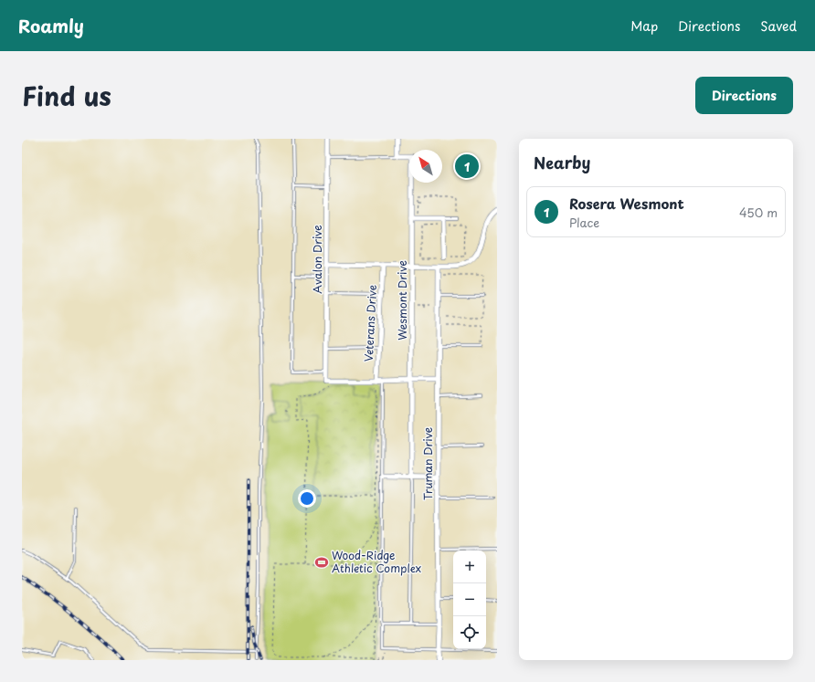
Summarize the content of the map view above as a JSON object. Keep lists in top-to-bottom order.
{
  "streets": {
    "street": [
      "Avalon Drive",
      "Wesmont Drive",
      "Veterans Drive",
      "Truman Drive"
    ]
  },
  "crossings": [
    ["Avalon Drive", "Veterans Drive"]
  ],
  "places": {
    "sports": ["Wood-Ridge Athletic Complex"]
  },
  "north": "top left",
  "page": {
    "header": "Roamly",
    "nav": ["Map", "Directions", "Saved"],
    "title": "Find us",
    "buttons": "Directions",
    "heading": "Nearby",
    "pins": "1",
    "list": [
      {
        "mark": "1",
        "name": "Rosera Wesmont",
        "note": "Place",
        "value": "450 m"
      }
    ],
    "map_buttons": ["+", "−"]
  }
}
